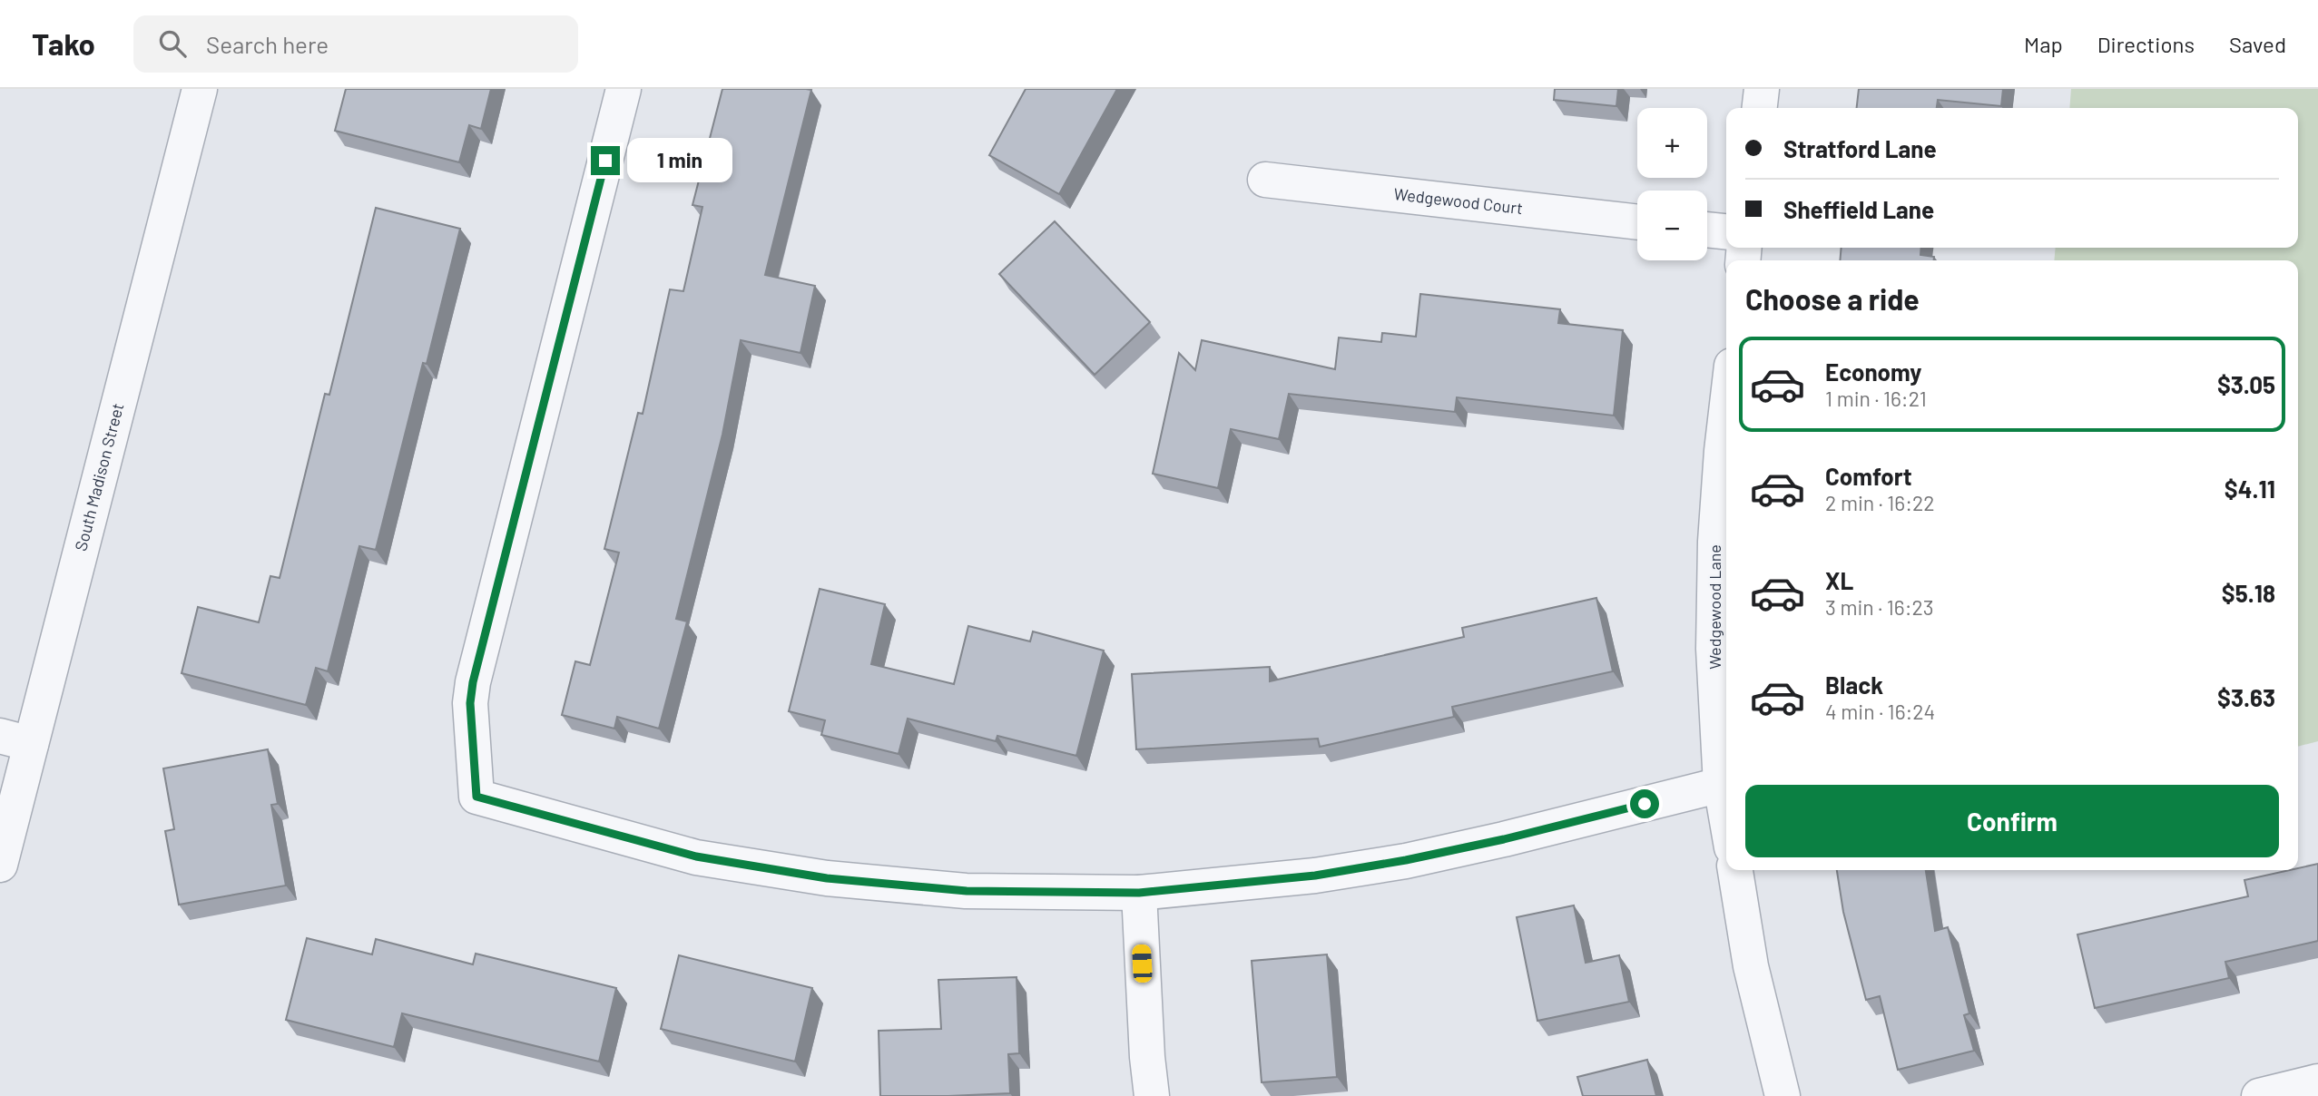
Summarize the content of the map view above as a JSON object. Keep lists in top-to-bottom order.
{
  "streets": {
    "street": ["Wedgewood Court", "South Madison Street", "Wedgewood Lane"]
  },
  "page": {
    "header": "Tako",
    "search": "Search here",
    "nav": ["Map", "Directions", "Saved"],
    "map_buttons": ["+", "−"],
    "banner": ["Stratford Lane", "Sheffield Lane"],
    "bubble": "1 min",
    "heading": "Choose a ride",
    "list": [
      {
        "name": "Economy",
        "note": "1 min · 16:21",
        "value": "$3.05"
      },
      {
        "name": "Comfort",
        "note": "2 min · 16:22",
        "value": "$4.11"
      },
      {
        "name": "XL",
        "note": "3 min · 16:23",
        "value": "$5.18"
      },
      {
        "name": "Black",
        "note": "4 min · 16:24",
        "value": "$3.63"
      }
    ],
    "buttons": "Confirm"
  }
}
